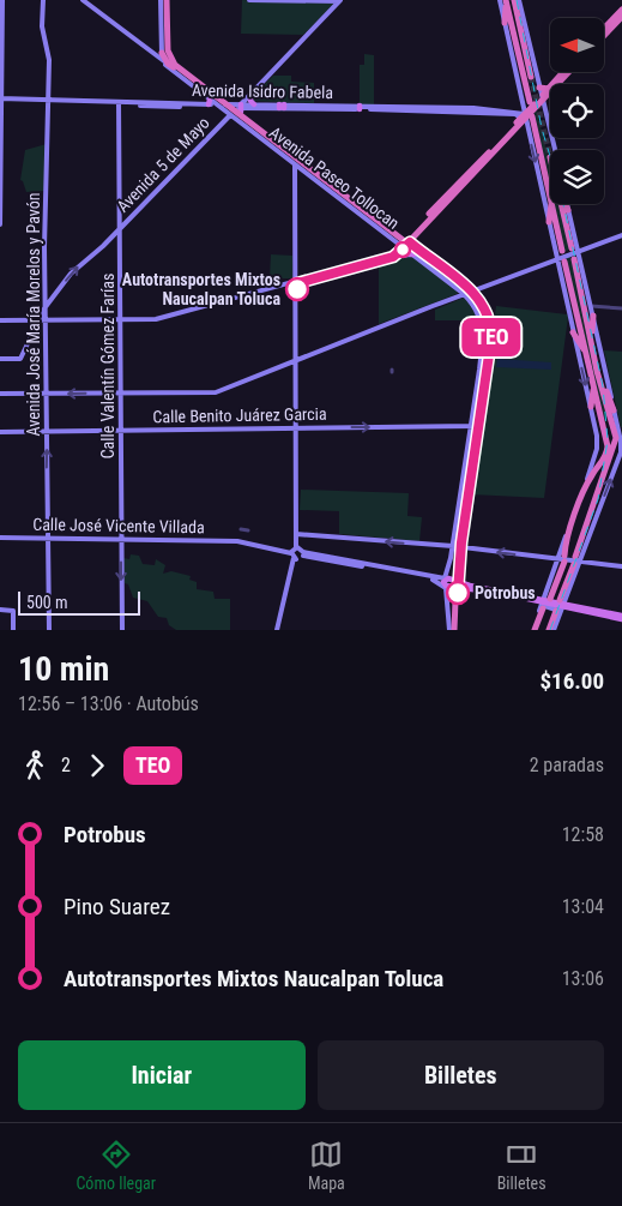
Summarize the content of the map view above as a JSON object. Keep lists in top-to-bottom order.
{
  "streets": {
    "highway": ["Avenida Paseo Tollocan"],
    "main road": [
      "Avenida Isidro Fabela",
      "Avenida 5 de Mayo",
      "Avenida José María Morelos y Pavón",
      "Calle Valentín Gómez Farías",
      "Calle Benito Juárez Garcia",
      "Calle José Vicente Villada"
    ]
  },
  "crossings": [
    ["Avenida Isidro Fabela", "Avenida 5 de Mayo"],
    ["Avenida Isidro Fabela", "Avenida Paseo Tollocan"],
    ["Avenida Isidro Fabela", "Avenida José María Morelos y Pavón"],
    ["Avenida Isidro Fabela", "Calle Valentín Gómez Farías"],
    ["Avenida 5 de Mayo", "Avenida Paseo Tollocan"],
    ["Avenida 5 de Mayo", "Avenida José María Morelos y Pavón"],
    ["Avenida 5 de Mayo", "Calle Valentín Gómez Farías"],
    ["Avenida Paseo Tollocan", "Calle Benito Juárez Garcia"],
    ["Avenida José María Morelos y Pavón", "Calle Benito Juárez Garcia"],
    ["Avenida José María Morelos y Pavón", "Calle José Vicente Villada"],
    ["Calle Valentín Gómez Farías", "Calle Benito Juárez Garcia"],
    ["Calle Valentín Gómez Farías", "Calle José Vicente Villada"]
  ],
  "one_way": ["Calle Benito Juárez Garcia"],
  "places": ["Autotransportes Mixtos Naucalpan Toluca", "Potrobus"],
  "lines": ["bus line TEO"],
  "scale_bar": "500 m",
  "north": "left",
  "page": {
    "on_map": "TEO",
    "scale": "500 m",
    "heading": ["10 min", "12:56 – 13:06 · Autobús", "$16.00"],
    "legs": ["2", "TEO", "2 paradas"],
    "list": [
      {
        "name": "Potrobus",
        "value": "12:58"
      },
      {
        "name": "Pino Suarez",
        "value": "13:04"
      },
      {
        "name": "Autotransportes Mixtos Naucalpan Toluca",
        "value": "13:06"
      }
    ],
    "buttons": ["Iniciar", "Billetes"],
    "tabs": ["Cómo llegar", "Mapa", "Billetes"]
  }
}
